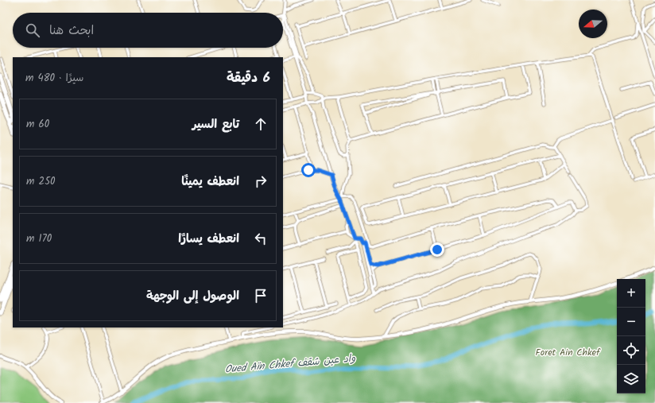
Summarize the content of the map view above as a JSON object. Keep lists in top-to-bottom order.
{
  "water": ["Oued Aïn Chkef واد عين شقف"],
  "parks": ["Foret Ain Chkef"],
  "north": "left",
  "page": {
    "search": "ابحث هنا",
    "heading": ["6 دقيقة", "سيرًا · 480 m"],
    "list": [
      ["تابع السير", "60 m"],
      ["انعطف يمينًا", "250 m"],
      ["انعطف يسارًا", "170 m"],
      "الوصول إلى الوجهة"
    ],
    "map_buttons": ["+", "−"]
  }
}
